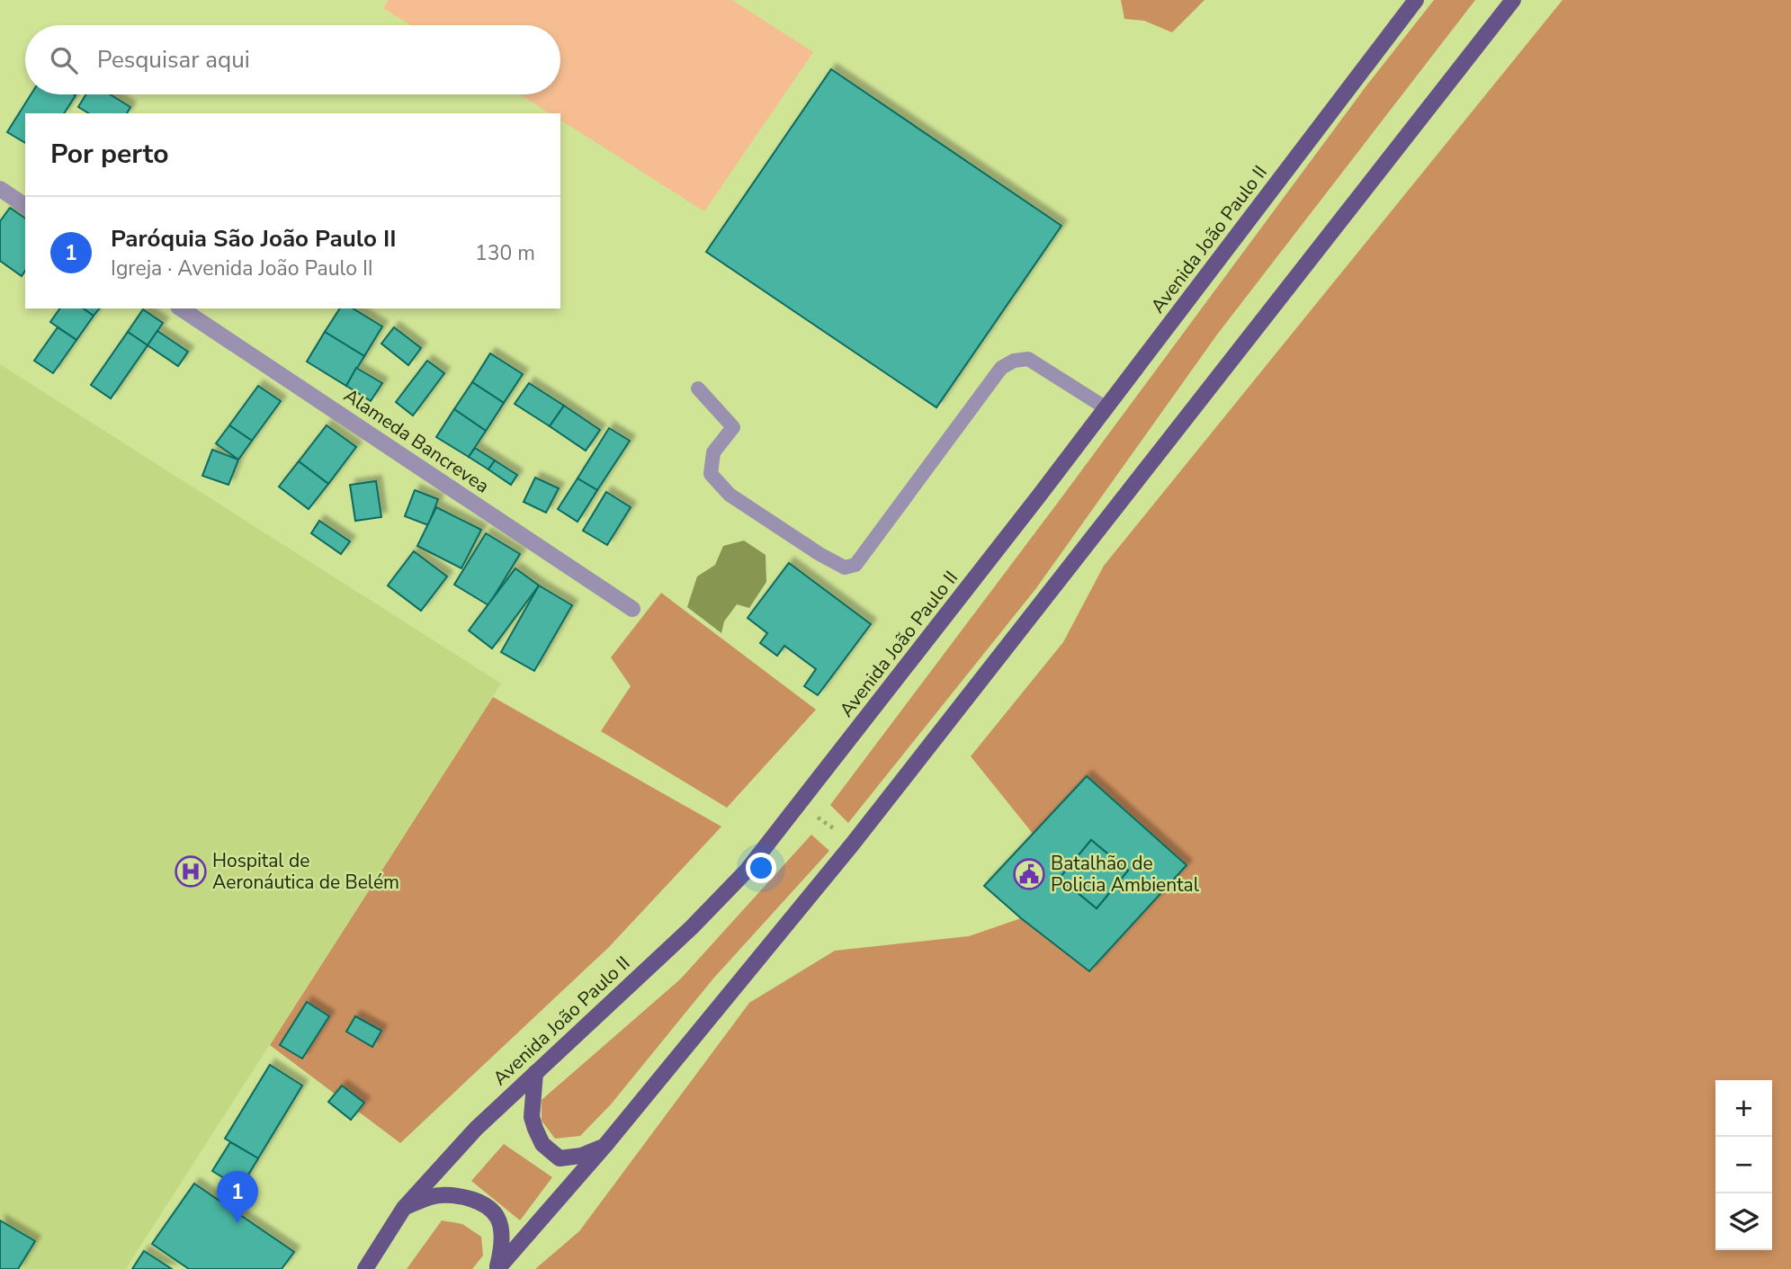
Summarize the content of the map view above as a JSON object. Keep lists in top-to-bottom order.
{
  "streets": {
    "main road": ["Avenida João Paulo II"],
    "street": ["Alameda Bancrevea"]
  },
  "places": {
    "hospital": ["Hospital de Aeronáutica de Belém"],
    "public building": ["Batalhão de Policia Ambiental"]
  },
  "page": {
    "search": "Pesquisar aqui",
    "heading": "Por perto",
    "list": [
      {
        "mark": "1",
        "name": "Paróquia São João Paulo II",
        "note": "Igreja · Avenida João Paulo II",
        "value": "130 m"
      }
    ],
    "map_buttons": ["+", "−"],
    "pins": "1"
  }
}
